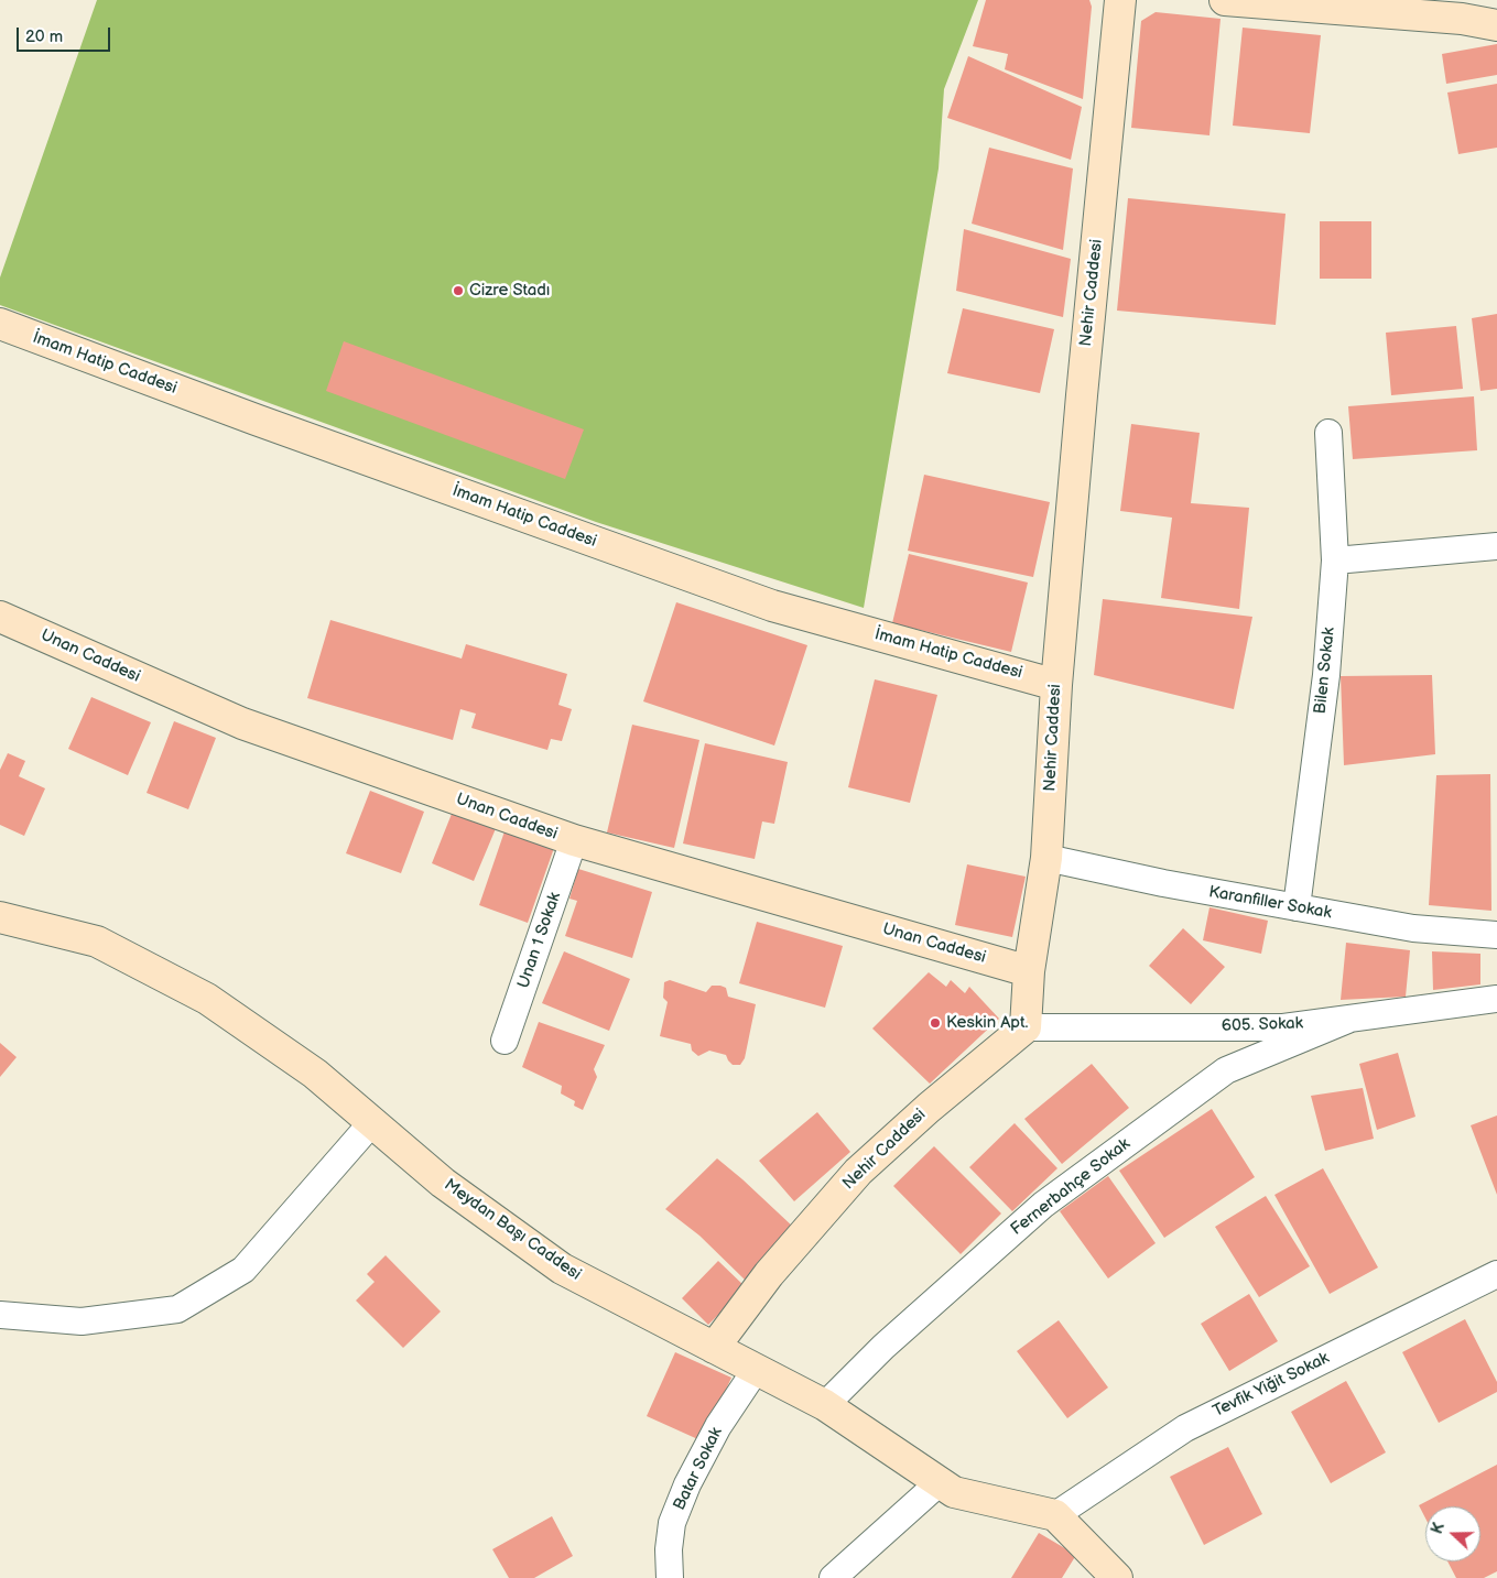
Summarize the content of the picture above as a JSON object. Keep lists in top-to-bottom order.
{
  "streets": {
    "street": [
      "Nehir Caddesi",
      "İmam Hatip Caddesi",
      "Unan Caddesi",
      "Bilen Sokak",
      "Karanfiller Sokak",
      "Unan 1 Sokak",
      "605. Sokak",
      "Fernerbahçe Sokak",
      "Meydan Başı Caddesi",
      "Tevfik Yiğit Sokak",
      "Batar Sokak"
    ]
  },
  "crossings": [
    ["Nehir Caddesi", "İmam Hatip Caddesi"],
    ["Nehir Caddesi", "Unan Caddesi"],
    ["Nehir Caddesi", "Karanfiller Sokak"],
    ["Nehir Caddesi", "605. Sokak"],
    ["Nehir Caddesi", "Meydan Başı Caddesi"],
    ["Unan Caddesi", "Unan 1 Sokak"],
    ["Bilen Sokak", "Karanfiller Sokak"],
    ["605. Sokak", "Fernerbahçe Sokak"],
    ["Fernerbahçe Sokak", "Meydan Başı Caddesi"],
    ["Meydan Başı Caddesi", "Tevfik Yiğit Sokak"],
    ["Meydan Başı Caddesi", "Batar Sokak"]
  ],
  "places": ["Cizre Stadı", "Keskin Apt."],
  "scale_bar": "20 m",
  "north": "left"
}
